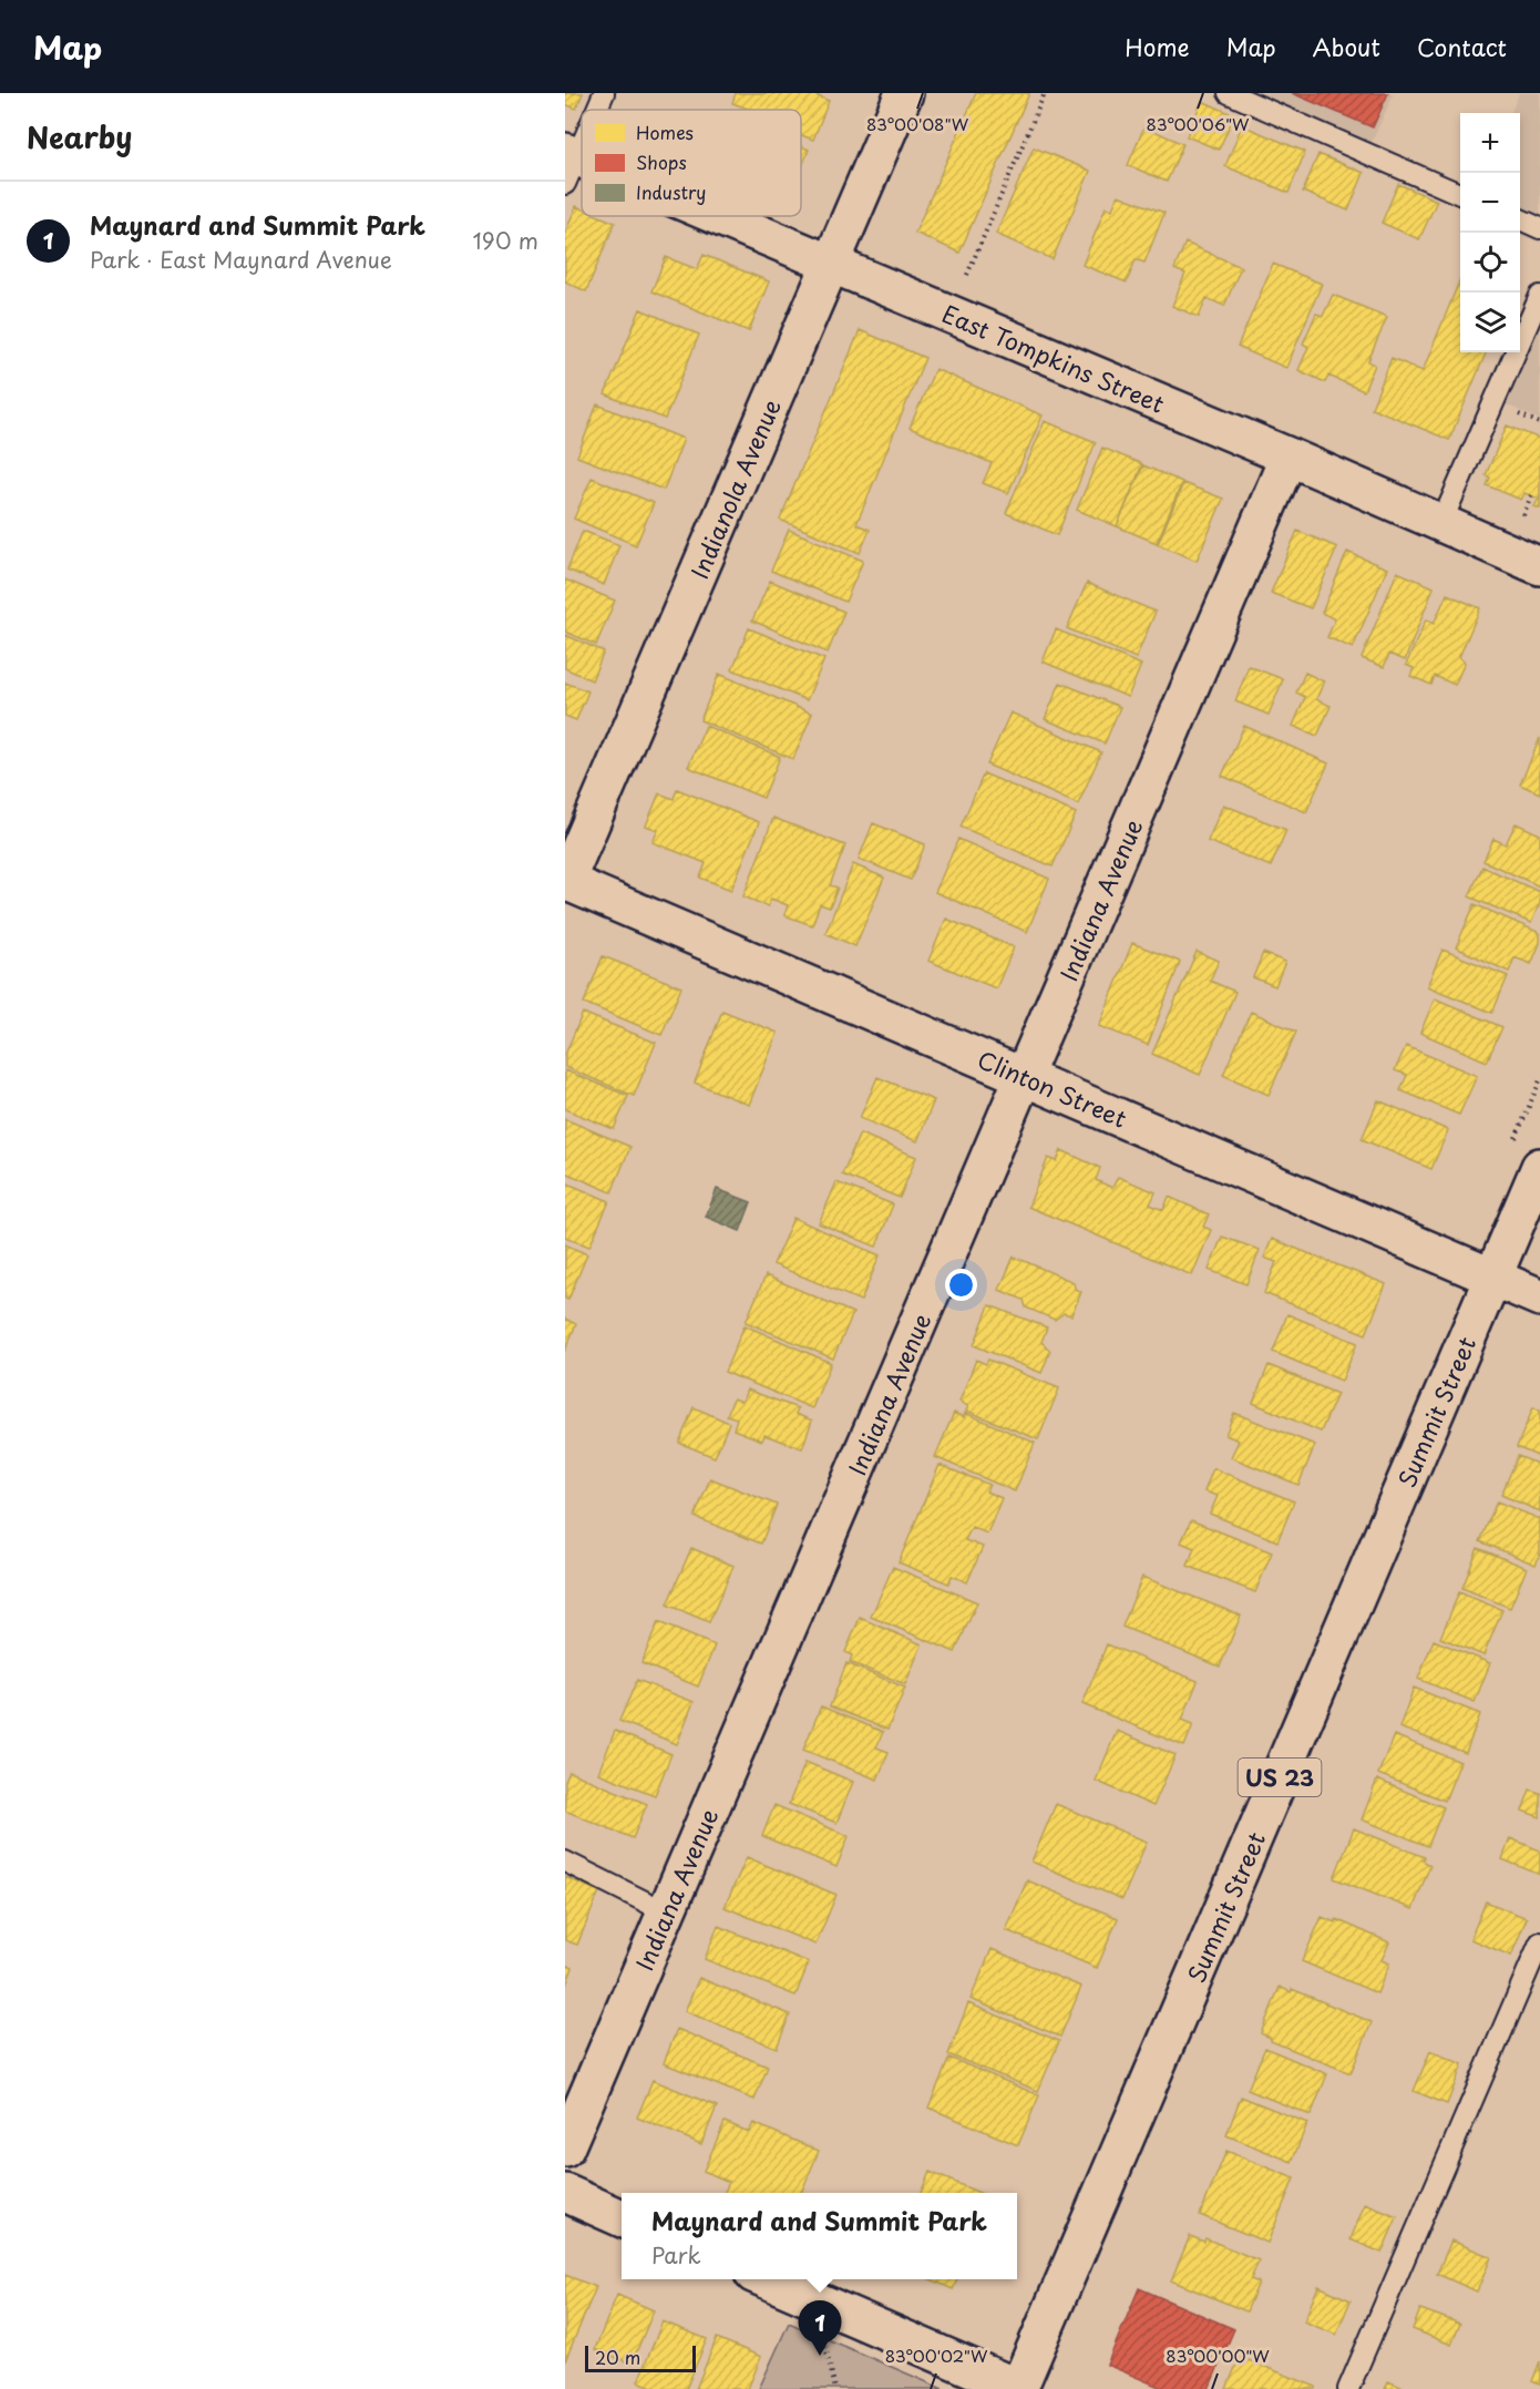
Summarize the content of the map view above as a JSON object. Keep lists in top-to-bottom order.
{
  "streets": {
    "street": [
      "East Tompkins Street",
      "Indianola Avenue",
      "Indiana Avenue",
      "Clinton Street",
      "Summit Street",
      "US 23"
    ]
  },
  "crossings": [
    ["East Tompkins Street", "Indianola Avenue"],
    ["East Tompkins Street", "Indiana Avenue"],
    ["Indianola Avenue", "Clinton Street"],
    ["Indiana Avenue", "Clinton Street"],
    ["Clinton Street", "Summit Street"]
  ],
  "legend": ["Homes", "Shops", "Industry"],
  "scale_bar": "20 m",
  "page": {
    "header": "Map",
    "nav": [
      "Home",
      "Map",
      "About",
      "Contact"
    ],
    "heading": "Nearby",
    "map_buttons": ["+", "−"],
    "list": [
      {
        "mark": "1",
        "name": "Maynard and Summit Park",
        "note": "Park · East Maynard Avenue",
        "value": "190 m"
      }
    ],
    "popup": ["Maynard and Summit Park", "Park"],
    "pins": "1",
    "scale": "20 m"
  },
  "coordinates": [
    "83°00'08\"W",
    "83°00'06\"W",
    "83°00'02\"W",
    "83°00'00\"W"
  ]
}
